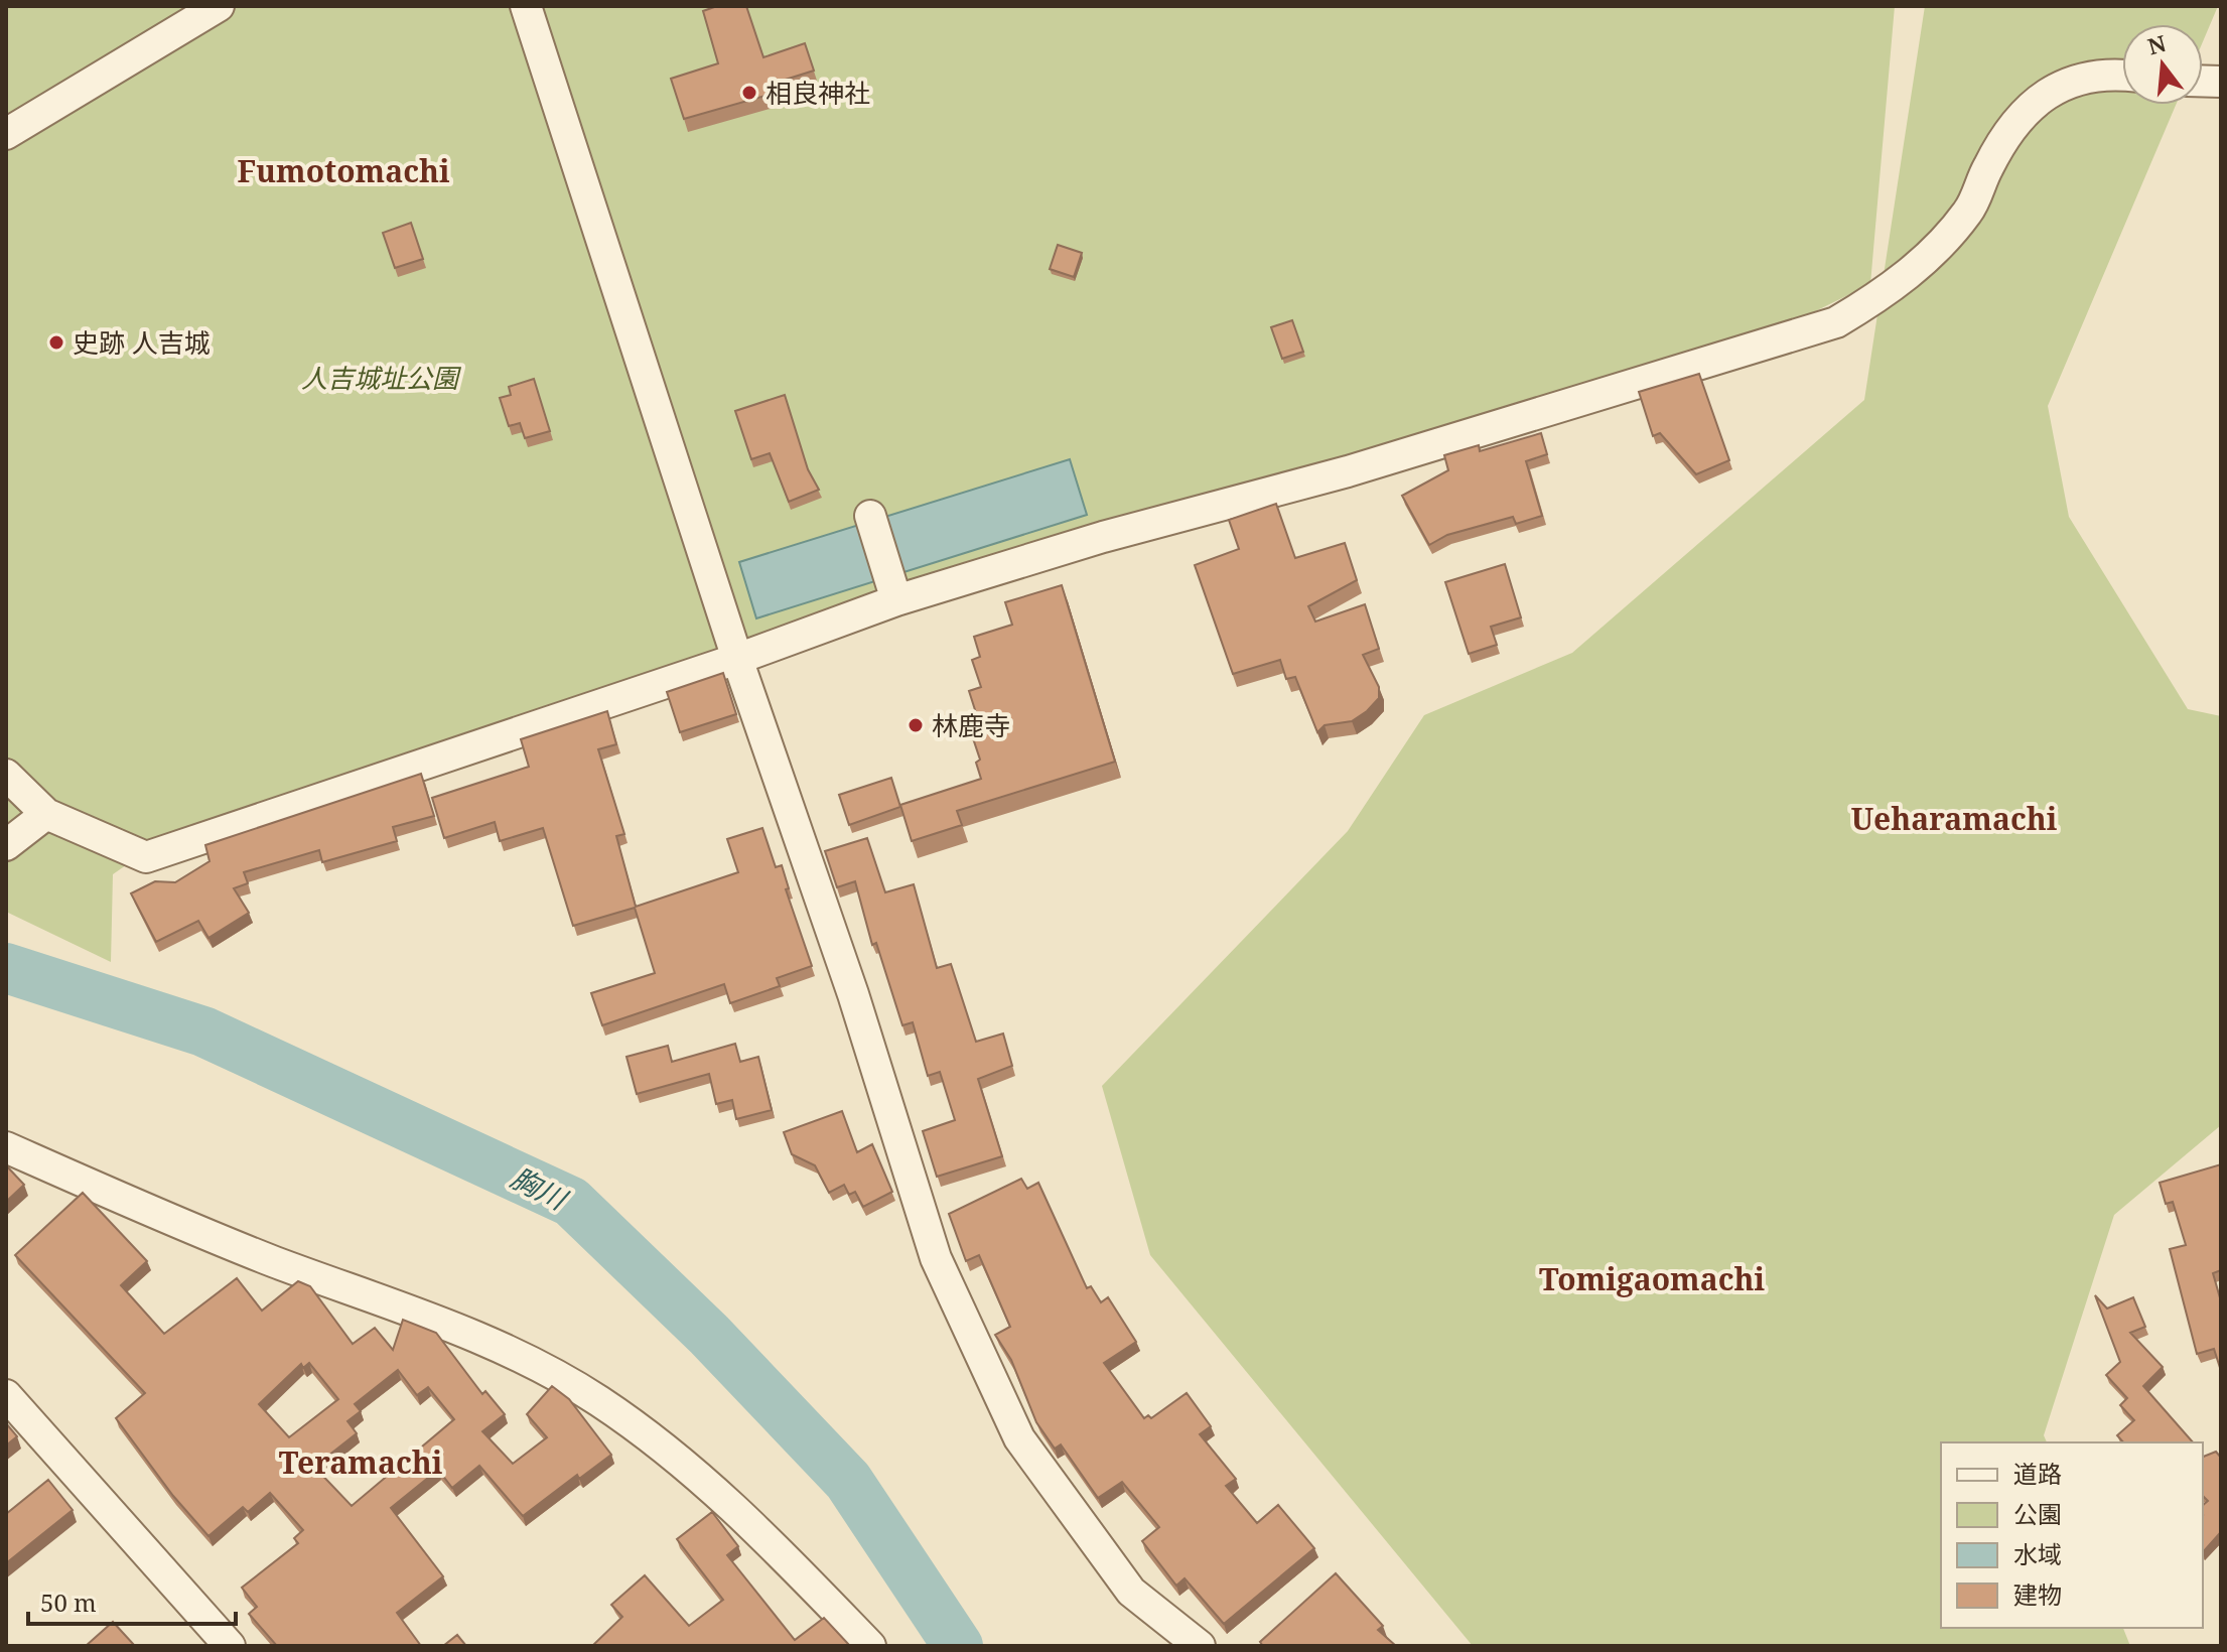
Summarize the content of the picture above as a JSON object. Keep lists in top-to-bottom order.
{
  "districts": [
    "Fumotomachi",
    "Ueharamachi",
    "Tomigaomachi",
    "Teramachi"
  ],
  "water": ["胸川"],
  "parks": ["人吉城址公園"],
  "places": ["相良神社", "史跡 人吉城", "林鹿寺"],
  "legend": [
    "道路",
    "公園",
    "水域",
    "建物"
  ],
  "scale_bar": "50 m",
  "north": "top"
}
